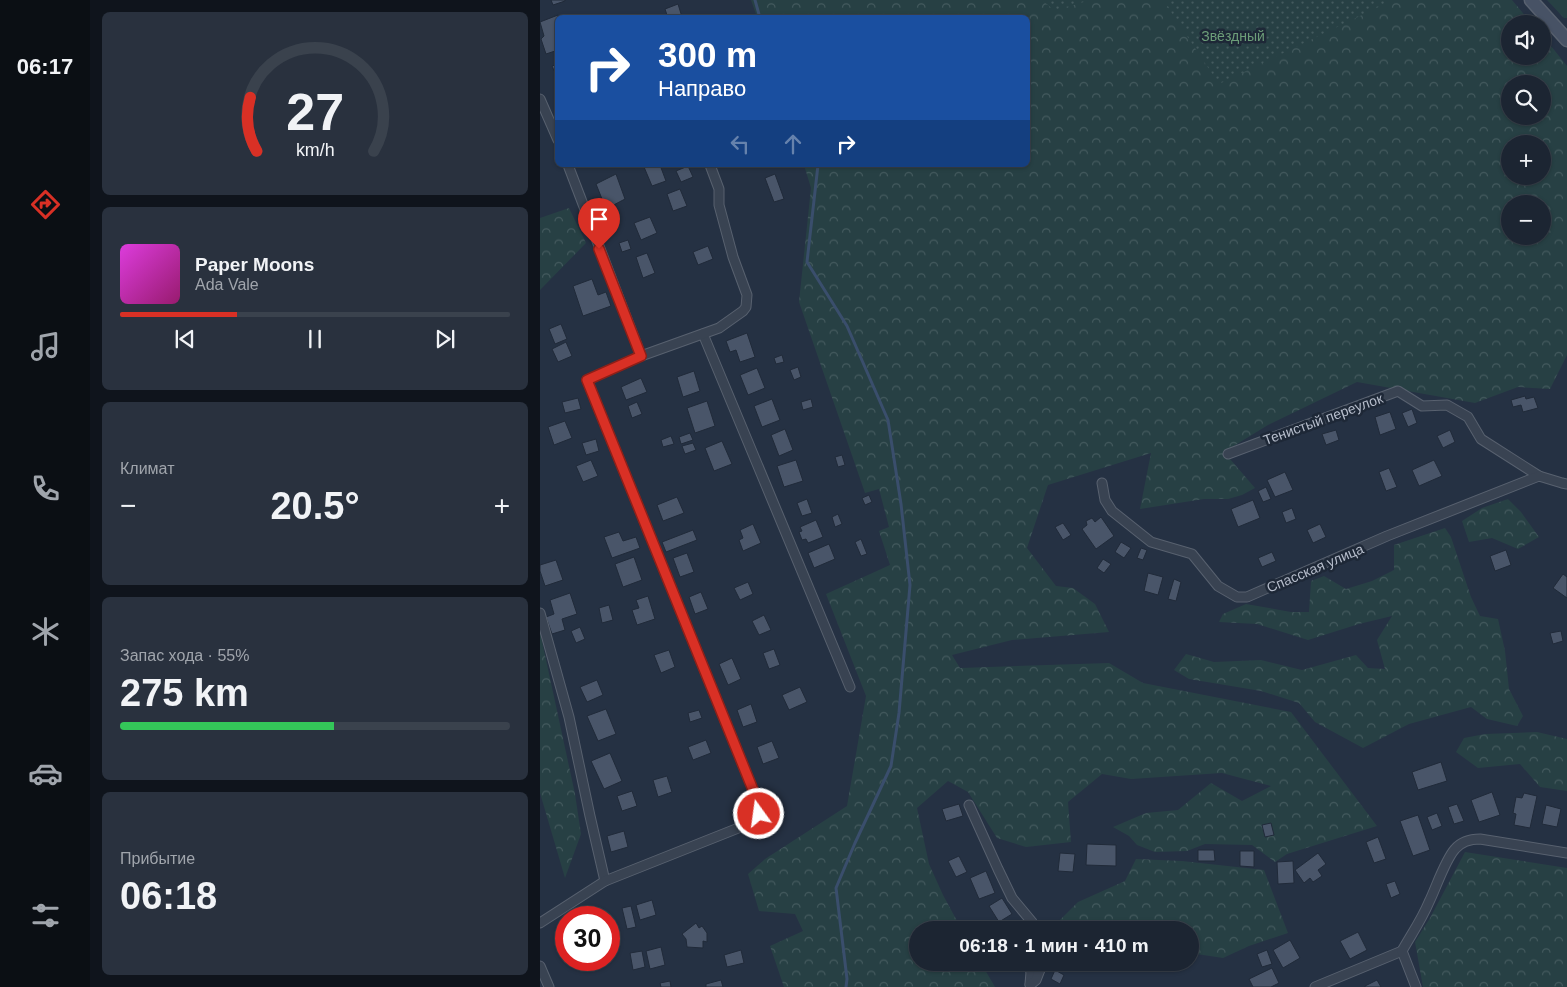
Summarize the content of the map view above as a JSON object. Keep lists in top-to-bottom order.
{
  "streets": {
    "street": ["Тенистый переулок", "Спасская улица"]
  },
  "crossings": [
    ["Тенистый переулок", "Спасская улица"]
  ],
  "parks": ["Звёздный"],
  "page": {
    "tabs": "06:17",
    "map_buttons": ["+", "−"],
    "turn": ["300 m", "Направо"],
    "song": ["Paper Moons", "Ada Vale"],
    "tile": [
      "Климат",
      ["Запас хода · 55%", "275 km"],
      ["Прибытие", "06:18"]
    ],
    "heat": ["−", "20.5°", "+"],
    "limit": "30",
    "trip": "06:18 · 1 мин · 410 m",
    "gauge": ["27", "km/h"]
  }
}
